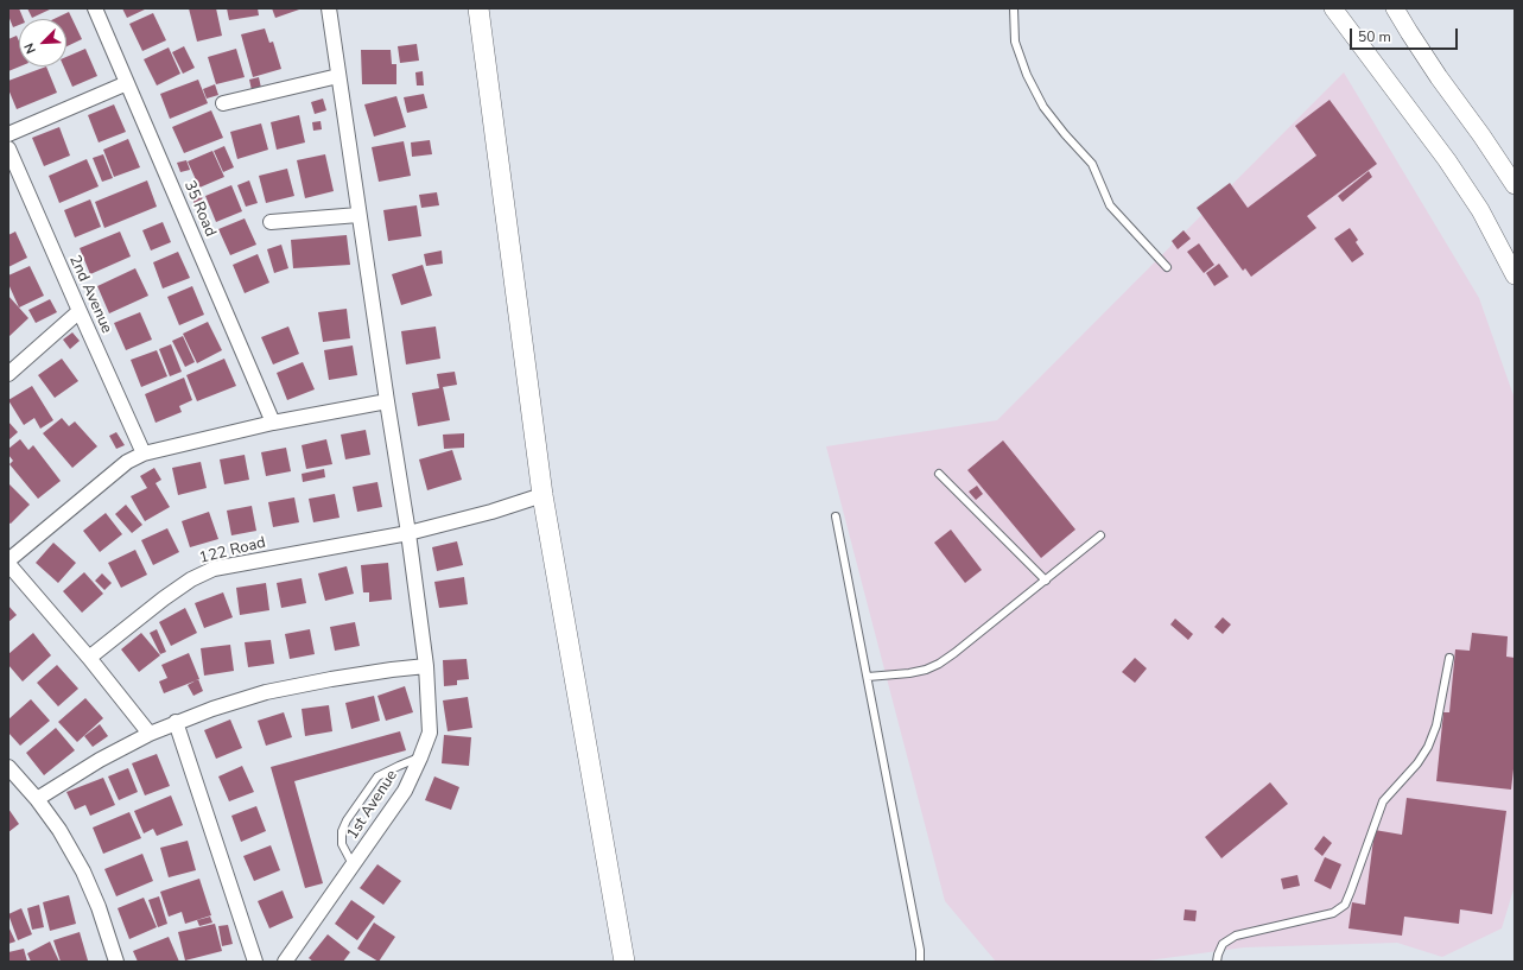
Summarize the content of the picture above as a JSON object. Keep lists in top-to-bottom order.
{
  "streets": {
    "street": [
      "35 Road",
      "2nd Avenue",
      "122 Road",
      "1st Avenue"
    ]
  },
  "crossings": [
    ["122 Road", "1st Avenue"]
  ],
  "scale_bar": "50 m",
  "north": "bottom left"
}
